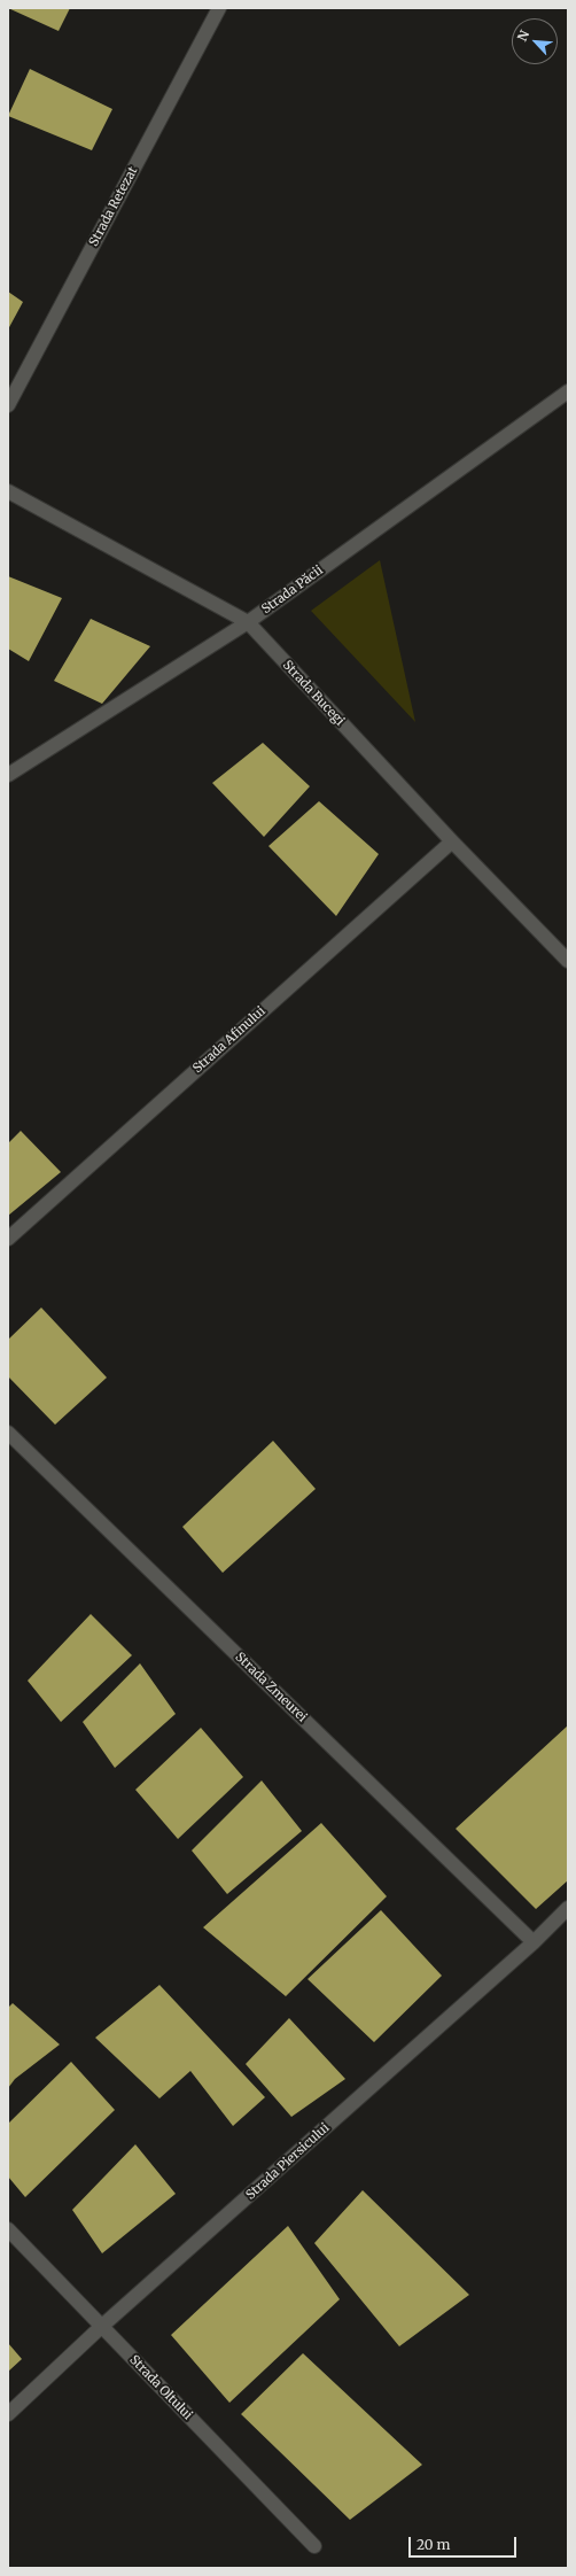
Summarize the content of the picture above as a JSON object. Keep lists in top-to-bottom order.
{
  "streets": {
    "street": [
      "Strada Retezat",
      "Strada Păcii",
      "Strada Bucegi",
      "Strada Afinului",
      "Strada Zmeurei",
      "Strada Piersicului",
      "Strada Oltului"
    ]
  },
  "crossings": [
    ["Strada Păcii", "Strada Bucegi"],
    ["Strada Bucegi", "Strada Afinului"],
    ["Strada Zmeurei", "Strada Piersicului"],
    ["Strada Piersicului", "Strada Oltului"]
  ],
  "scale_bar": "20 m",
  "north": "top left"
}
